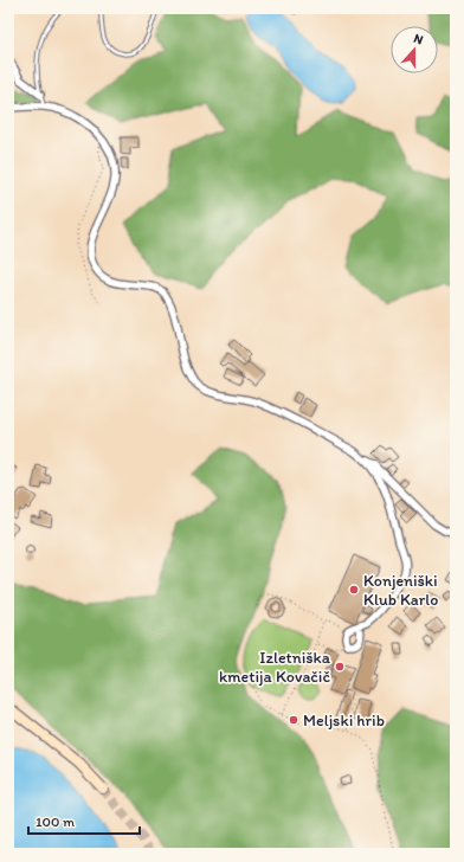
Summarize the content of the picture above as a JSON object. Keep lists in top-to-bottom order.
{
  "places": ["Konjeniški Klub Karlo", "Izletniška kmetija Kovačič", "Meljski hrib"],
  "scale_bar": "100 m",
  "north": "top"
}
